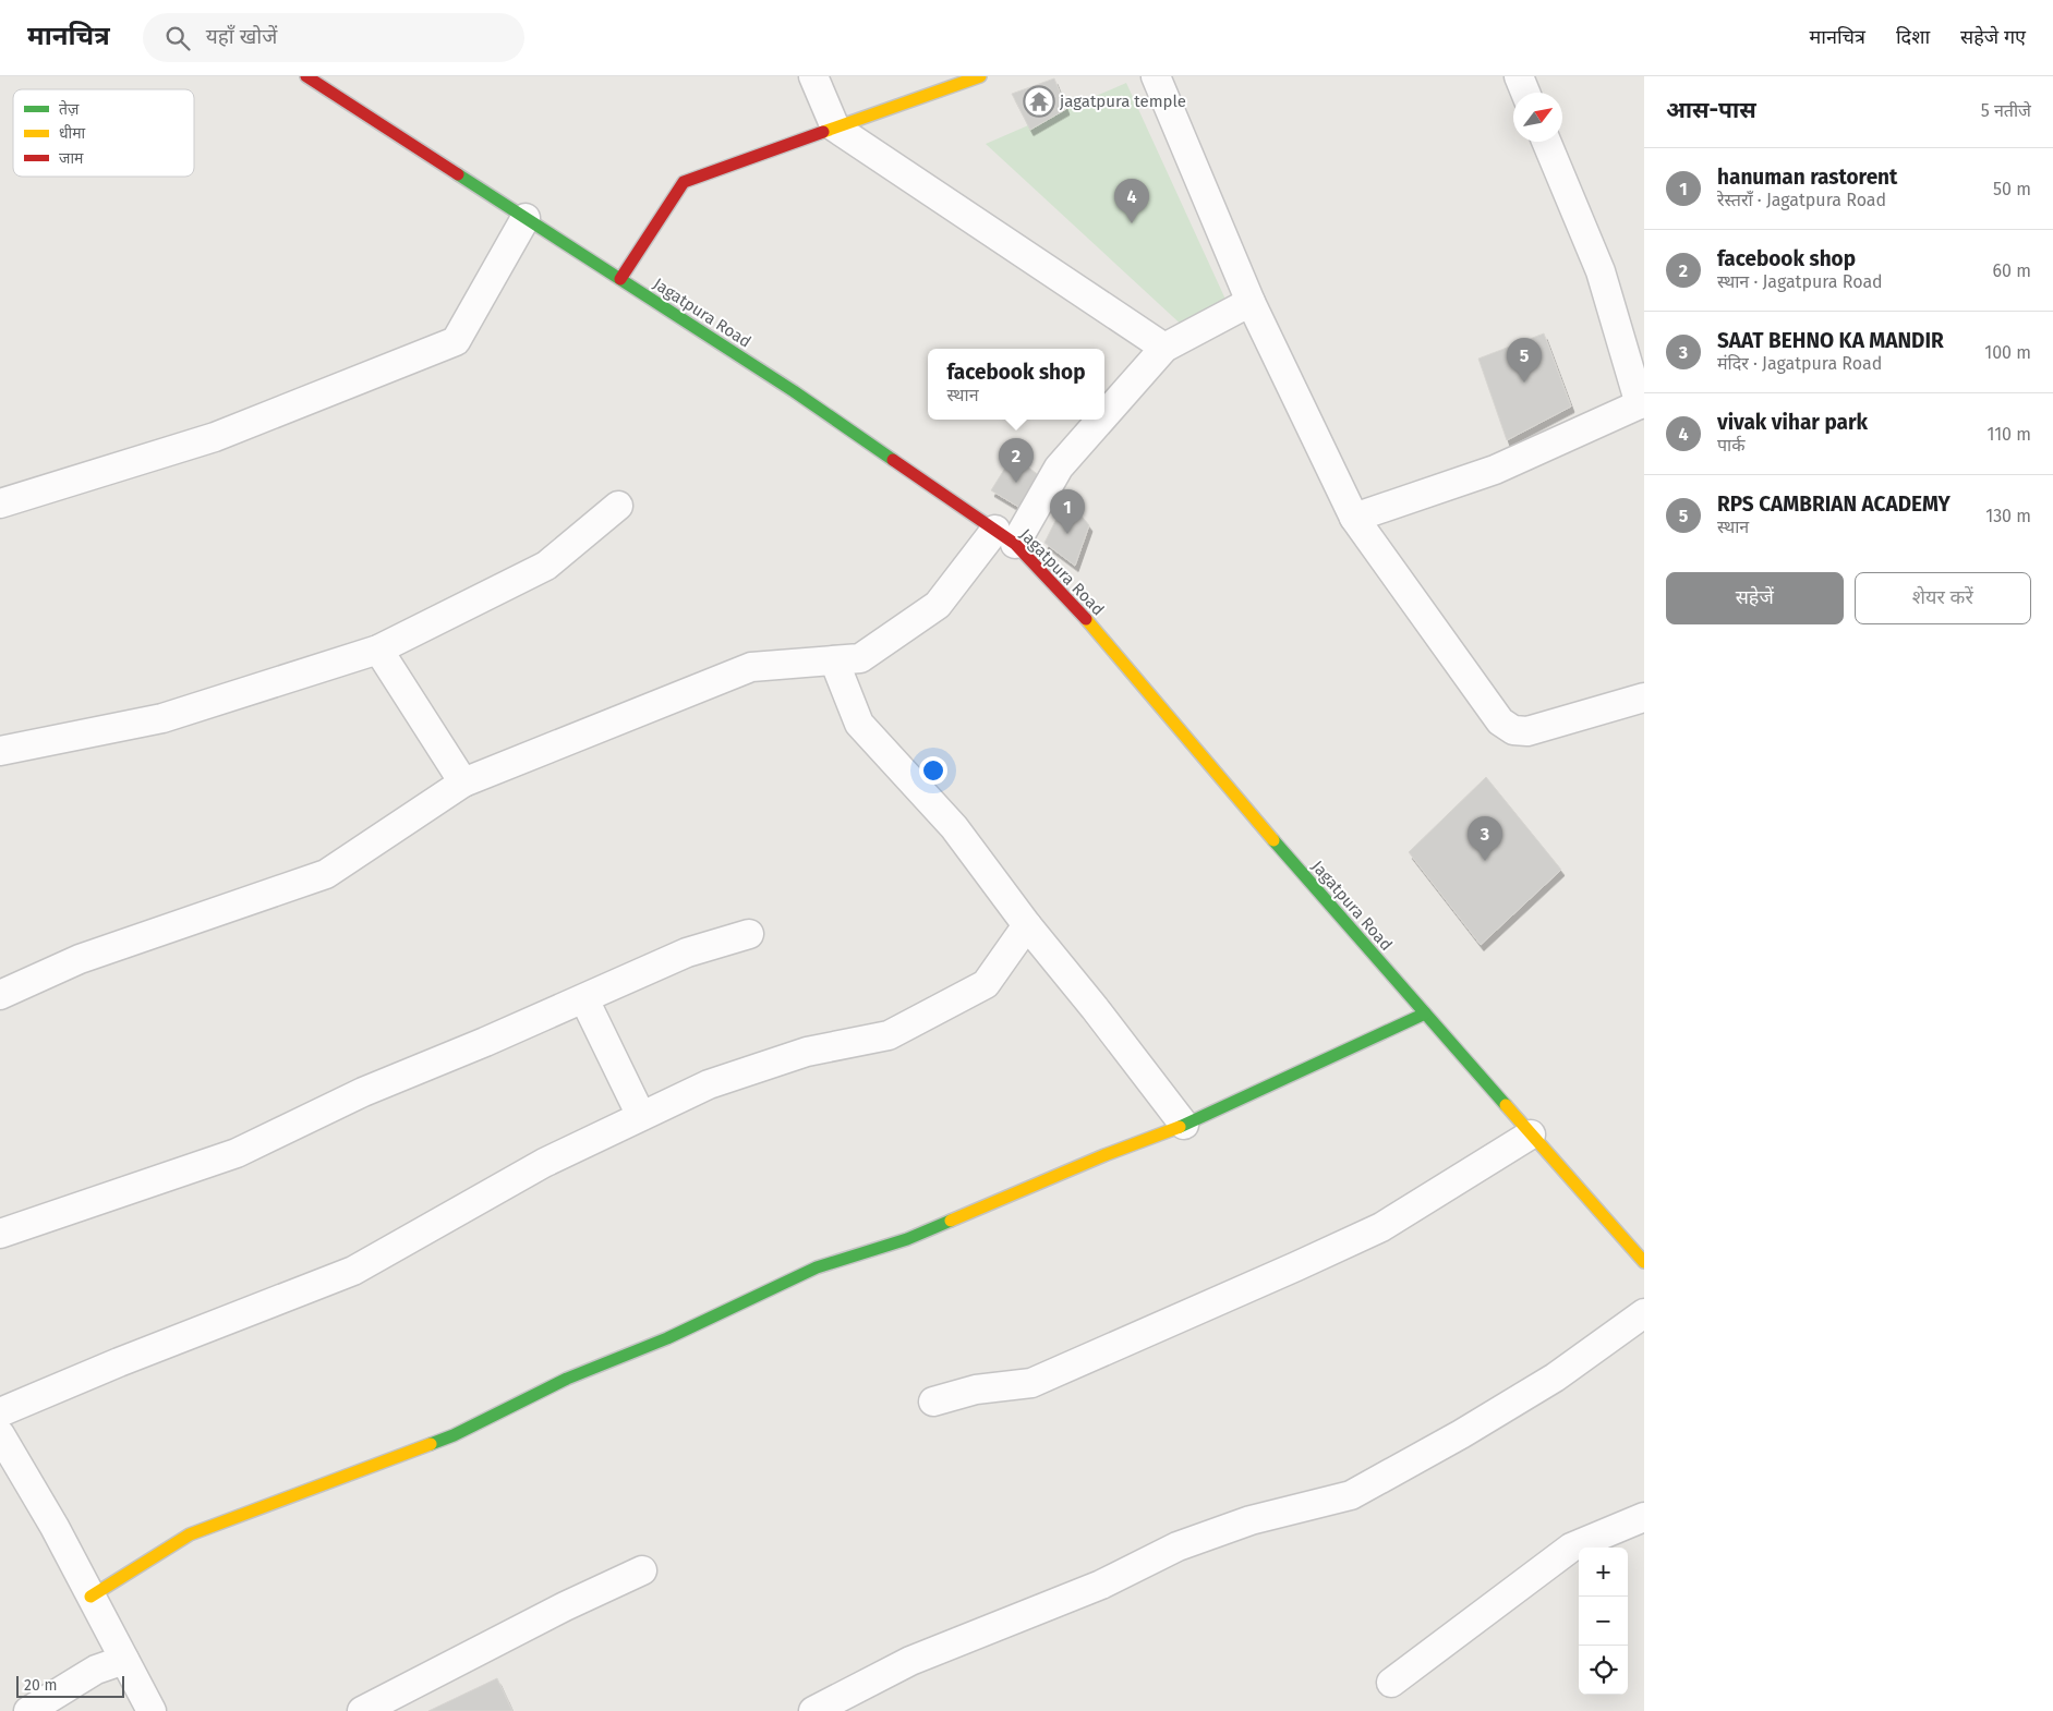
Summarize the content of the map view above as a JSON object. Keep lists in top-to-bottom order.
{
  "streets": {
    "street": ["Jagatpura Road"]
  },
  "places": {
    "temple": ["jagatpura temple"]
  },
  "legend": ["तेज़", "धीमा", "जाम"],
  "scale_bar": "20 m",
  "north": "top right",
  "page": {
    "header": "मानचित्र",
    "search": "यहाँ खोजें",
    "nav": ["मानचित्र", "दिशा", "सहेजे गए"],
    "heading": ["आस-पास", "5 नतीजे"],
    "list": [
      {
        "mark": "1",
        "name": "hanuman rastorent",
        "note": "रेस्तराँ · Jagatpura Road",
        "value": "50 m"
      },
      {
        "mark": "2",
        "name": "facebook shop",
        "note": "स्थान · Jagatpura Road",
        "value": "60 m"
      },
      {
        "mark": "3",
        "name": "SAAT BEHNO KA MANDIR",
        "note": "मंदिर · Jagatpura Road",
        "value": "100 m"
      },
      {
        "mark": "4",
        "name": "vivak vihar park",
        "note": "पार्क",
        "value": "110 m"
      },
      {
        "mark": "5",
        "name": "RPS CAMBRIAN ACADEMY",
        "note": "स्थान",
        "value": "130 m"
      }
    ],
    "pins": [
      "4",
      "5",
      "2",
      "1",
      "3"
    ],
    "popup": ["facebook shop", "स्थान"],
    "buttons": ["सहेजें", "शेयर करें"],
    "map_buttons": ["+", "−"],
    "scale": "20 m"
  }
}
